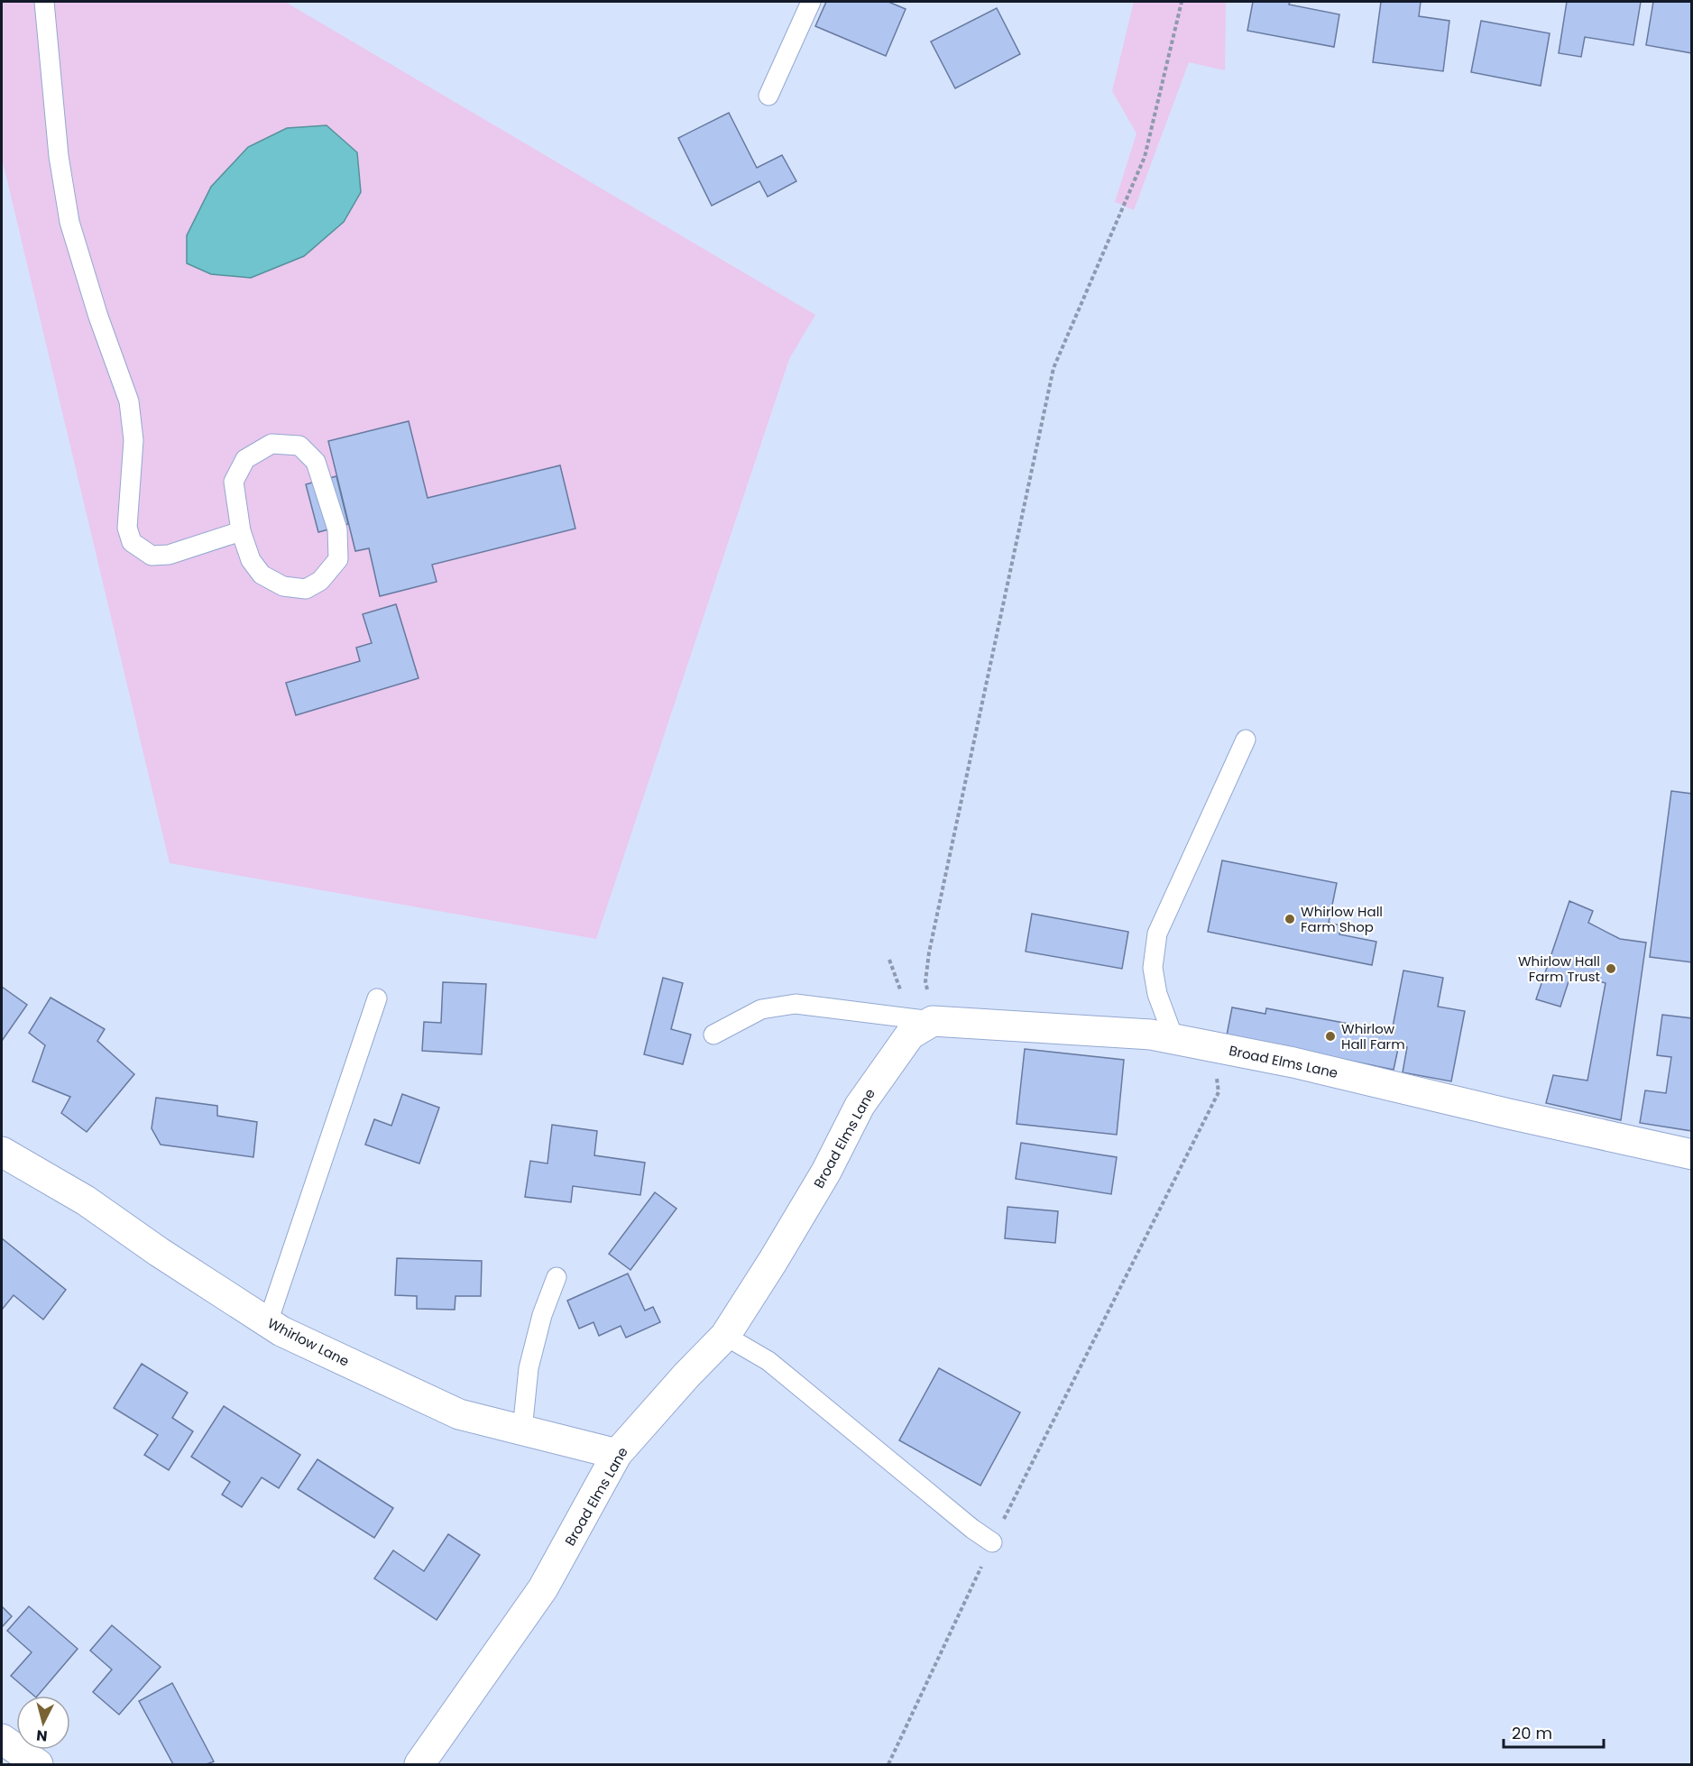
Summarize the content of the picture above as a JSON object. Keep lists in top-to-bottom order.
{
  "streets": {
    "street": ["Broad Elms Lane", "Whirlow Lane"]
  },
  "crossings": [
    ["Broad Elms Lane", "Whirlow Lane"]
  ],
  "places": ["Whirlow Hall Farm Shop", "Whirlow Hall Farm Trust", "Whirlow Hall Farm"],
  "scale_bar": "20 m",
  "north": "bottom"
}
